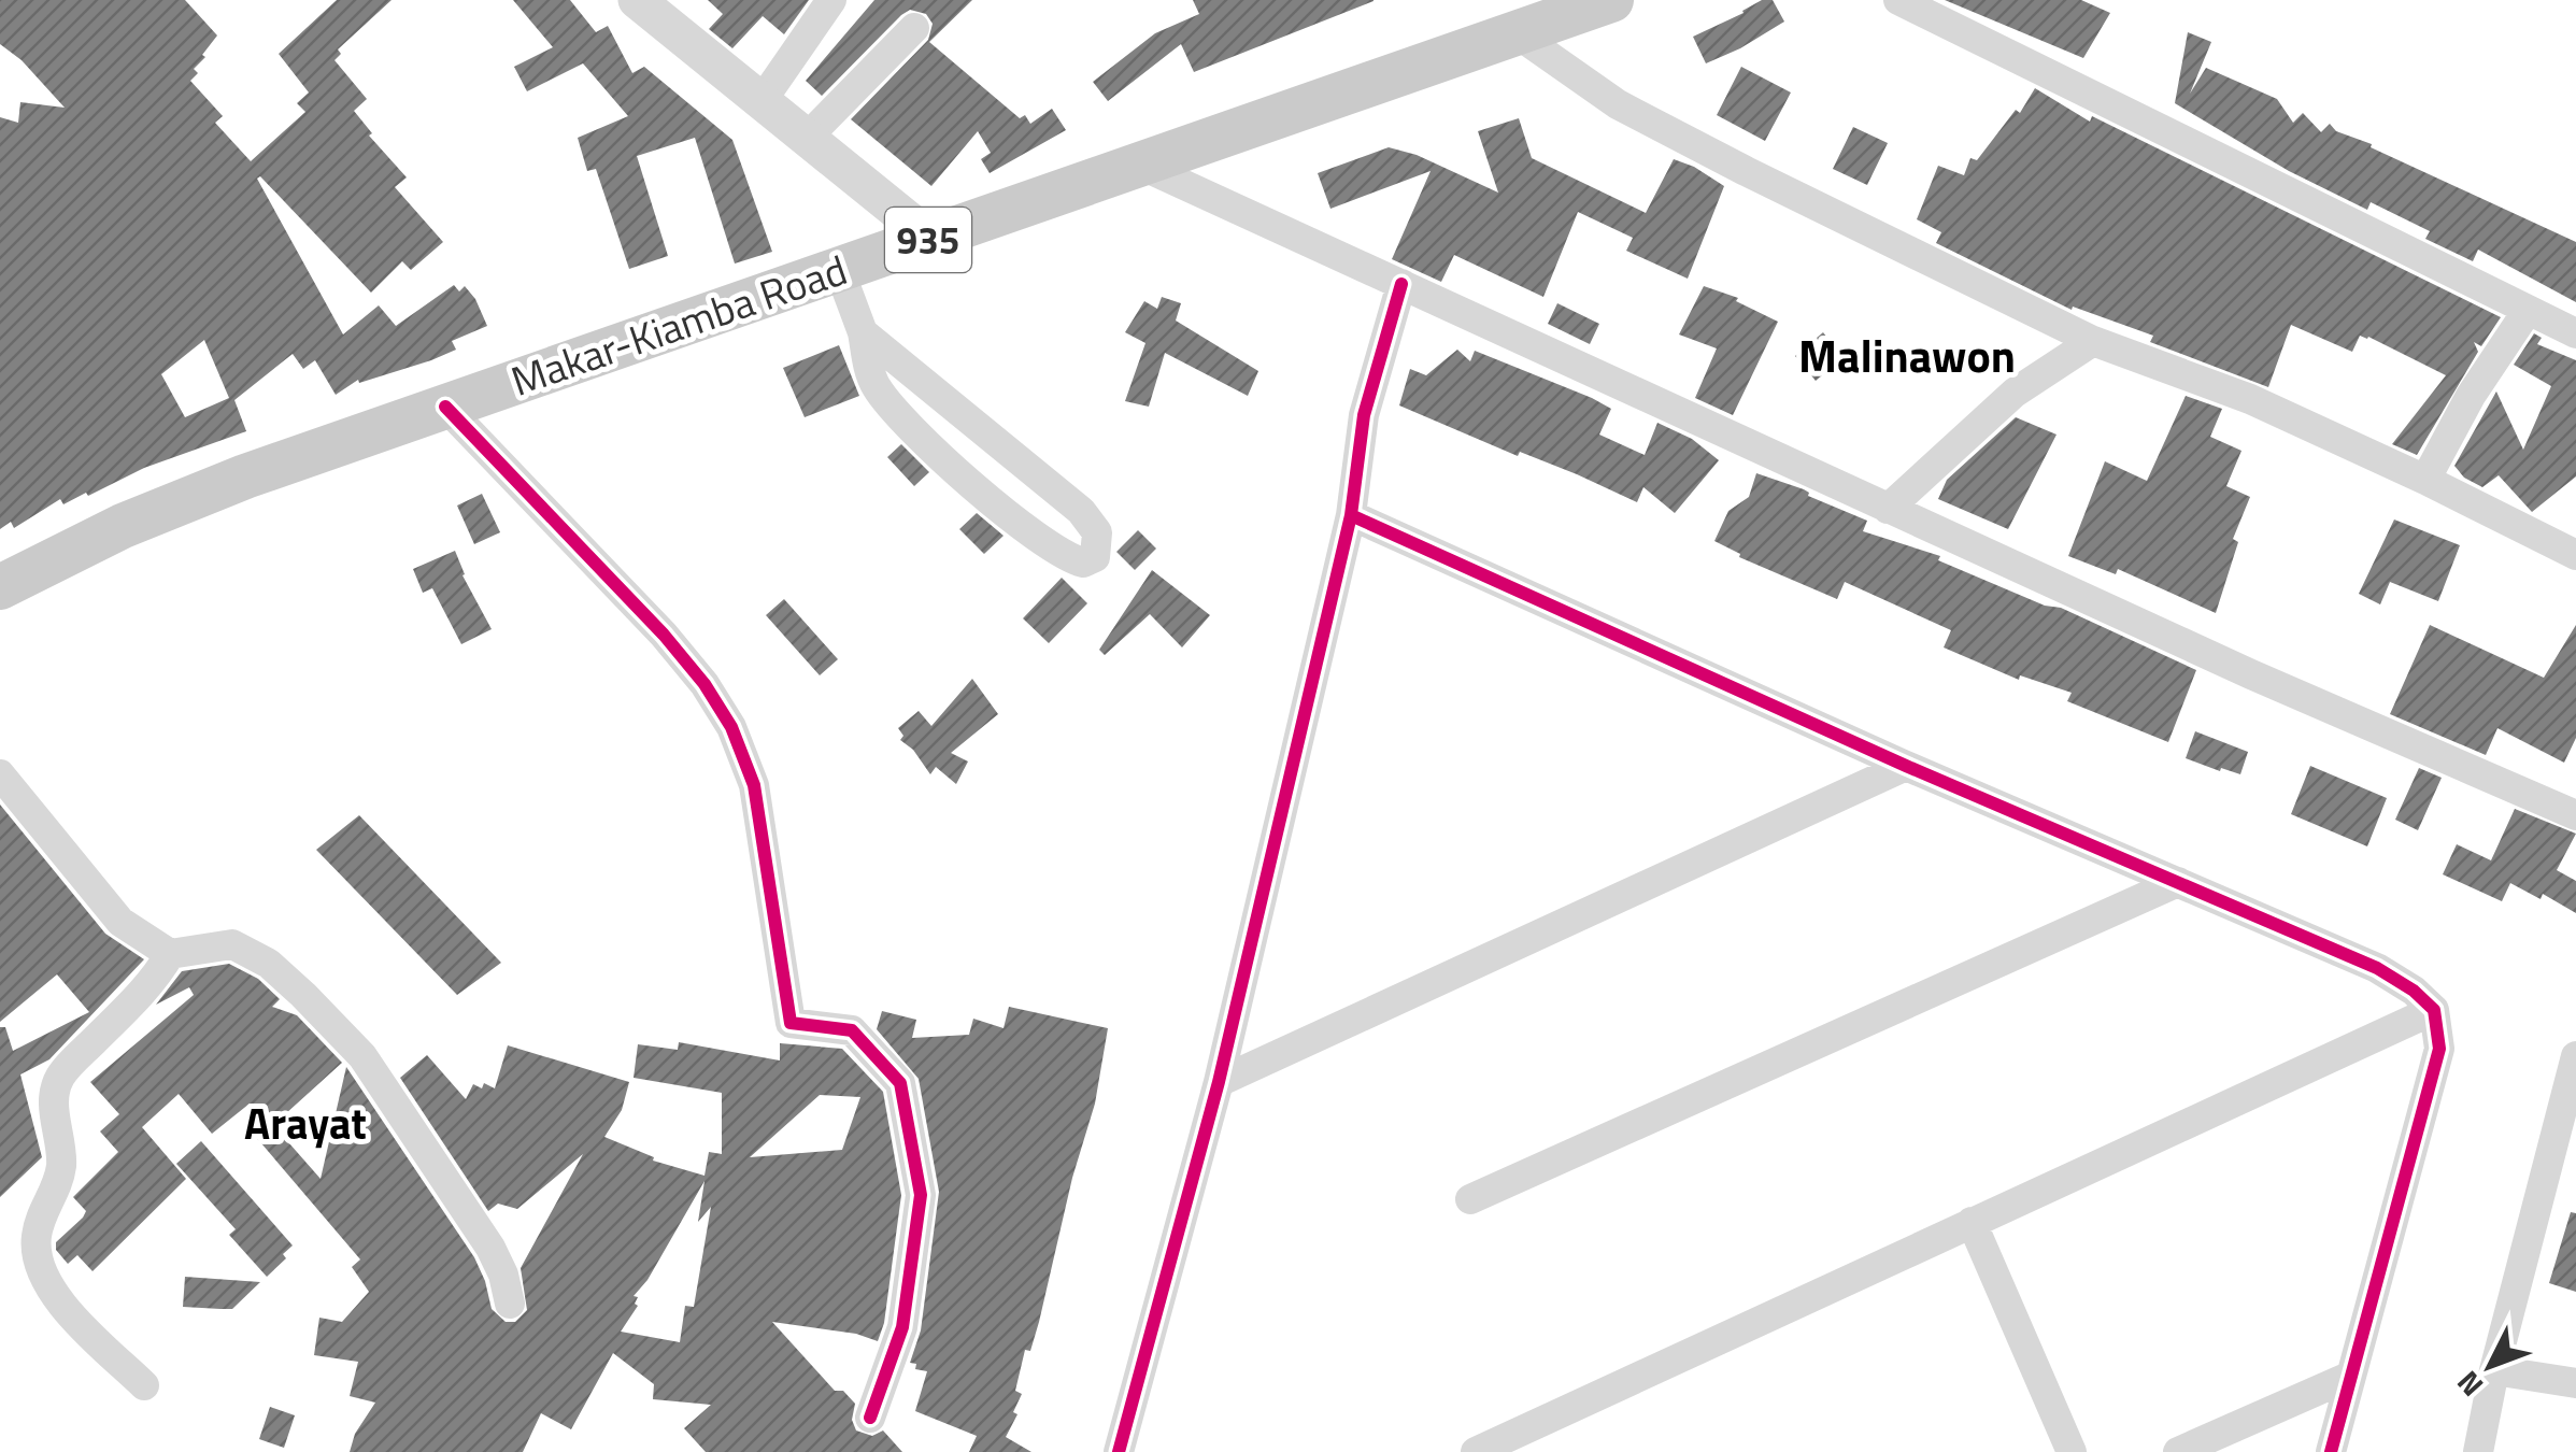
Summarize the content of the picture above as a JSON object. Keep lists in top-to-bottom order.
{
  "streets": {
    "main road": ["935", "Makar-Kiamba Road"]
  },
  "districts": ["Malinawon", "Arayat"],
  "north": "bottom left"
}
